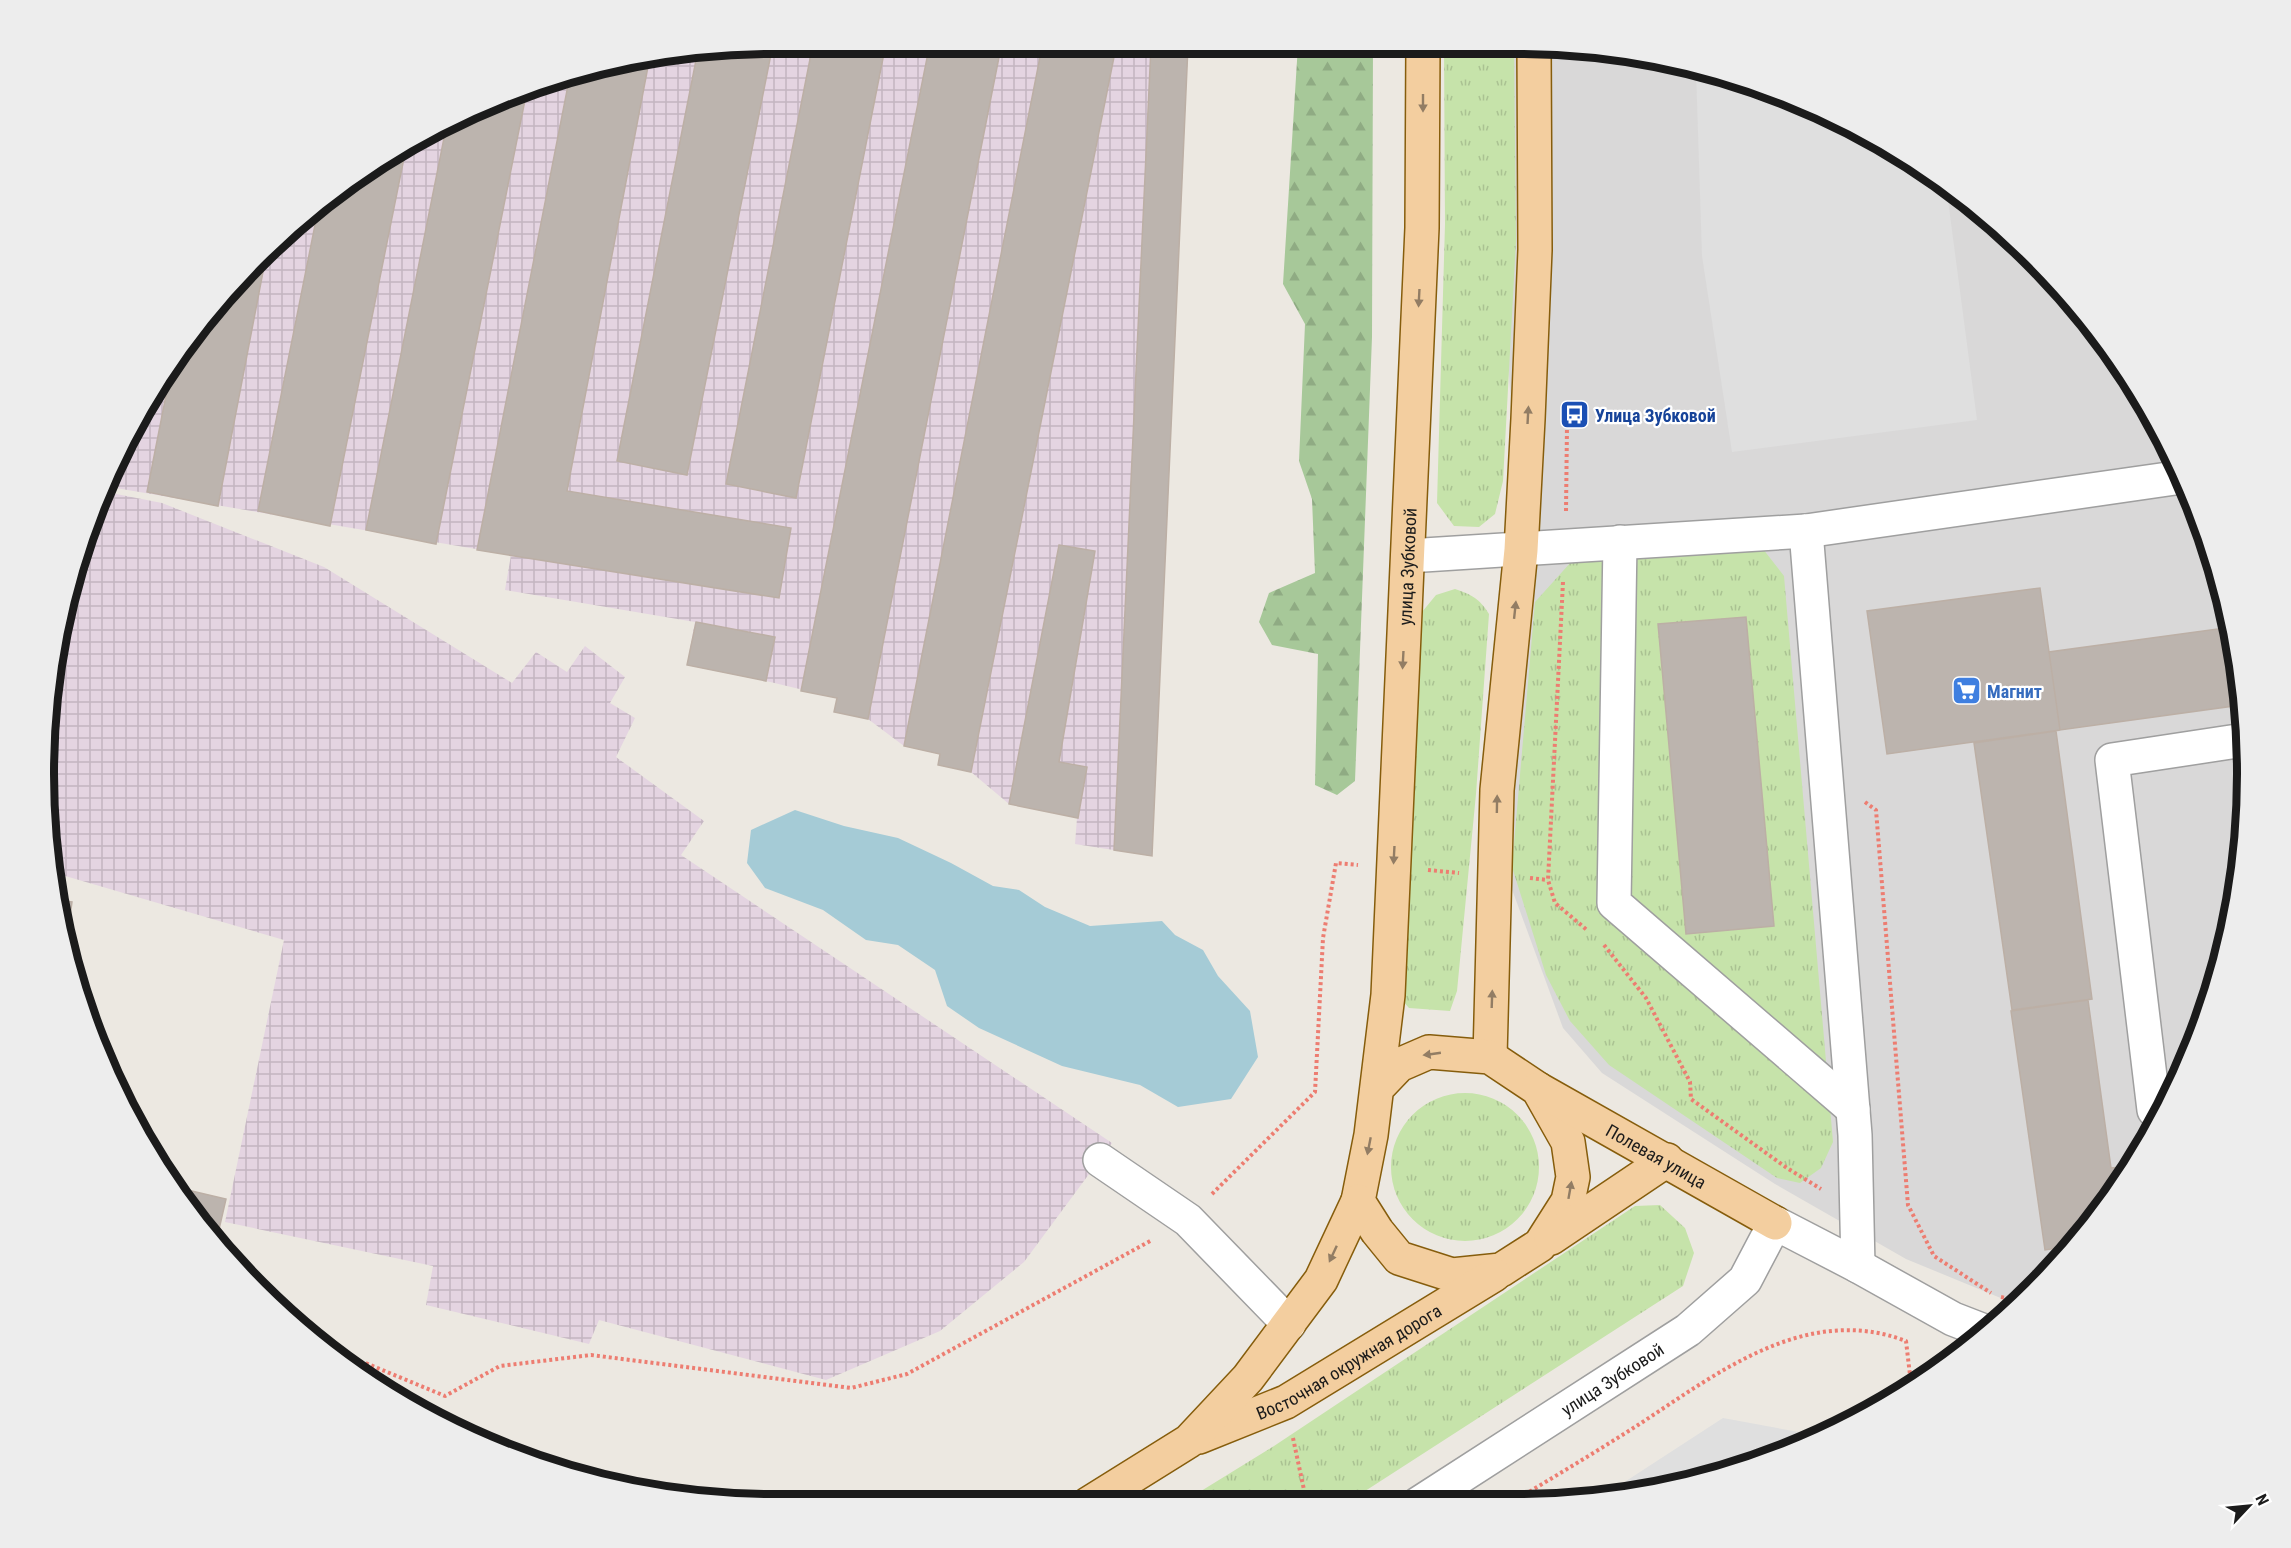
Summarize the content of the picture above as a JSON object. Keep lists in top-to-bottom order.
{
  "streets": {
    "main road": ["улица Зубковой", "Полевая улица", "Восточная окружная дорога"]
  },
  "crossings": [
    ["улица Зубковой", "Полевая улица"],
    ["улица Зубковой", "Восточная окружная дорога"]
  ],
  "places": {
    "bus stop": ["Улица Зубковой"],
    "supermarket": ["Магнит"]
  },
  "north": "top right"
}
